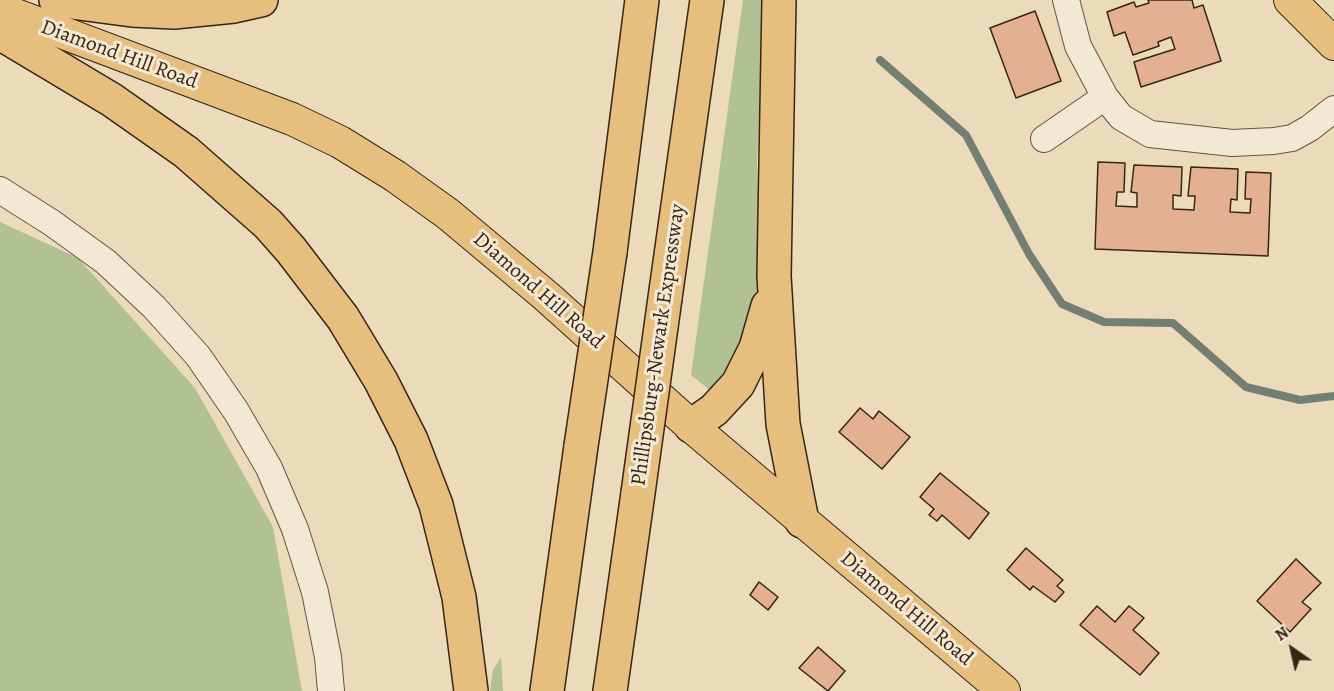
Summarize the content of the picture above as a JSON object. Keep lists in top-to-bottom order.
{
  "streets": {
    "highway": ["Phillipsburg-Newark Expressway"],
    "main road": ["Diamond Hill Road"]
  },
  "north": "top left"
}
